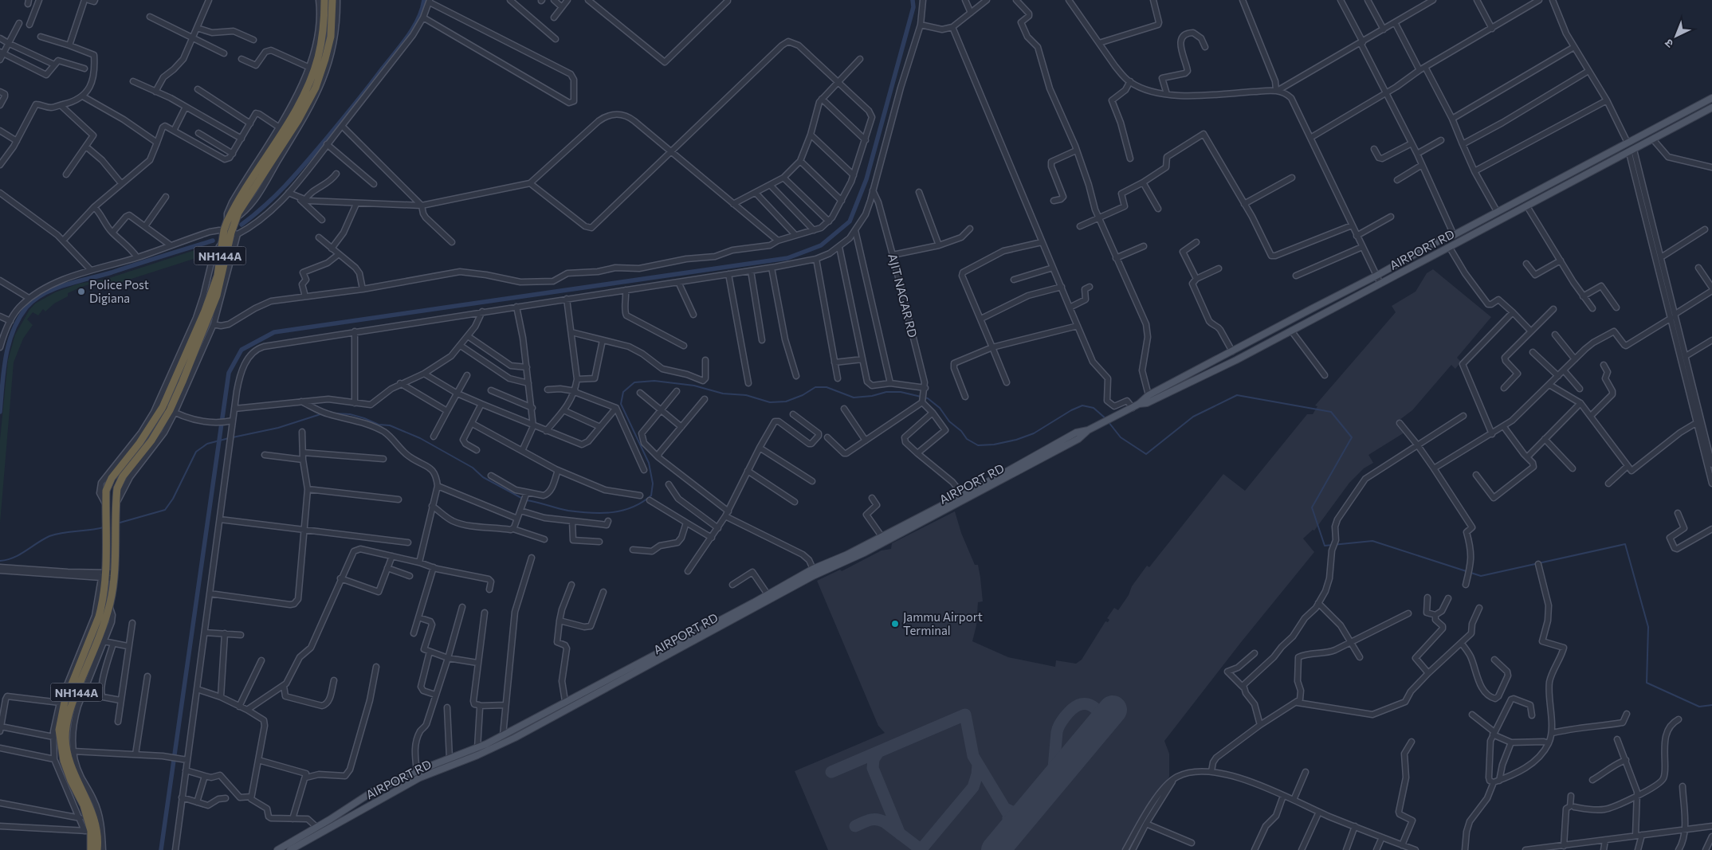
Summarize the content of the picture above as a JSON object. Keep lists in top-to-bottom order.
{
  "streets": {
    "highway": ["NH144A"],
    "main road": ["AIRPORT RD"],
    "street": ["AJIT NAGAR RD"]
  },
  "places": ["Police Post Digiana", "Jammu Airport Terminal"],
  "north": "bottom left"
}
